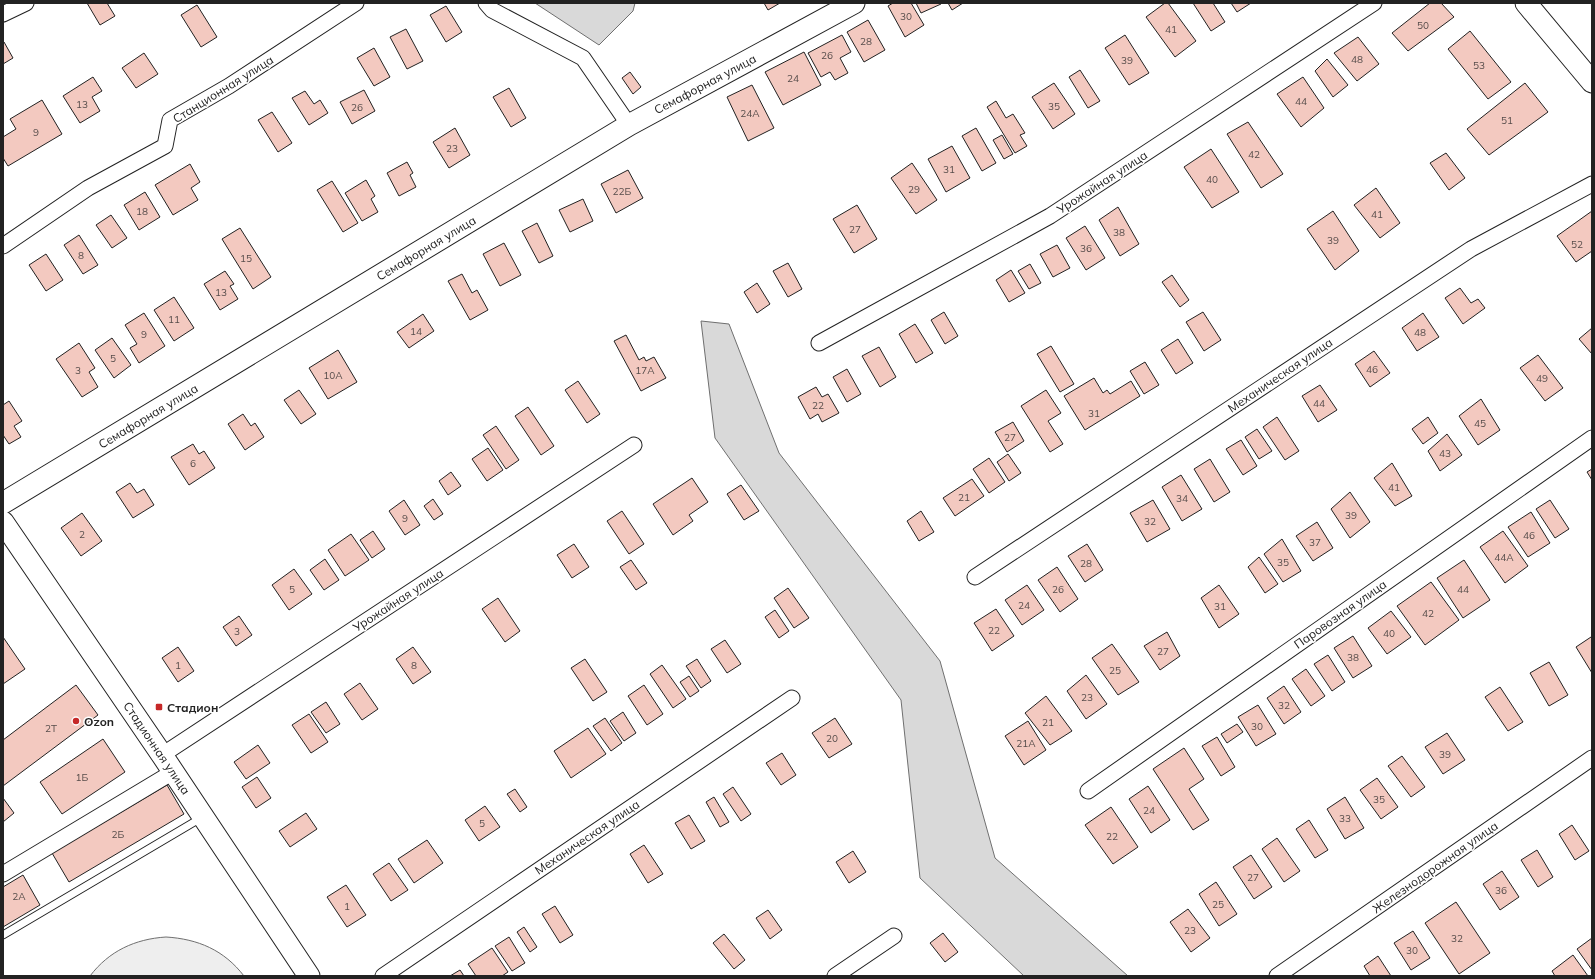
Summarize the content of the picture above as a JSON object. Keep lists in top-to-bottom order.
{
  "streets": {
    "street": [
      "Семафорная улица",
      "Станционная улица",
      "Урожайная улица",
      "Механическая улица",
      "Паровозная улица",
      "Стадионная улица",
      "Железнодорожная улица"
    ]
  },
  "crossings": [
    ["Урожайная улица", "Стадионная улица"]
  ],
  "places": {
    "transit": ["Стадион"],
    "other": ["Ozon"]
  },
  "house_numbers": [
    "30",
    "50",
    "41",
    "28",
    "26",
    "48",
    "39",
    "53",
    "24",
    "44",
    "13",
    "35",
    "26",
    "24А",
    "51",
    "9",
    "23",
    "42",
    "31",
    "40",
    "29",
    "22Б",
    "18",
    "41",
    "27",
    "38",
    "39",
    "52",
    "36",
    "8",
    "15",
    "13",
    "11",
    "14",
    "48",
    "9",
    "5",
    "46",
    "3",
    "17А",
    "10А",
    "49",
    "44",
    "22",
    "31",
    "45",
    "27",
    "43",
    "6",
    "41",
    "21",
    "34",
    "39",
    "9",
    "32",
    "2",
    "46",
    "37",
    "44А",
    "35",
    "28",
    "5",
    "26",
    "44",
    "24",
    "31",
    "42",
    "22",
    "3",
    "40",
    "27",
    "38",
    "1",
    "8",
    "25",
    "23",
    "32",
    "21",
    "30",
    "2Т",
    "20",
    "21А",
    "39",
    "1Б",
    "35",
    "24",
    "33",
    "5",
    "2Б",
    "22",
    "27",
    "36",
    "2А",
    "25",
    "1",
    "23",
    "32",
    "30"
  ]
}
